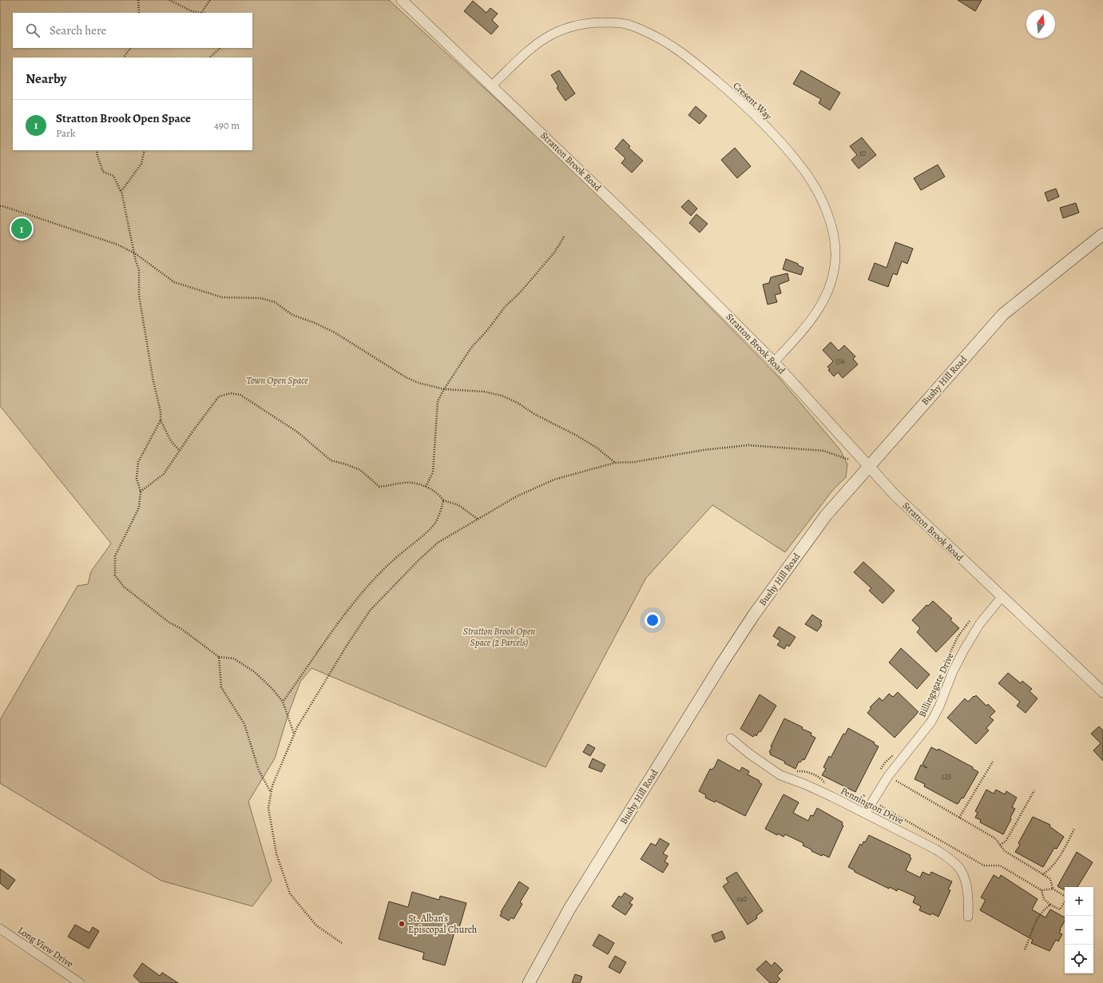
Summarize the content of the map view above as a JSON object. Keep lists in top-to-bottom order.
{
  "streets": {
    "main road": ["Bushy Hill Road"],
    "street": [
      "Cresent Way",
      "Stratton Brook Road",
      "Billingsgate Drive",
      "Pennington Drive",
      "Long View Drive"
    ]
  },
  "crossings": [
    ["Cresent Way", "Stratton Brook Road"],
    ["Stratton Brook Road", "Bushy Hill Road"],
    ["Stratton Brook Road", "Billingsgate Drive"],
    ["Billingsgate Drive", "Pennington Drive"]
  ],
  "parks": ["Town Open Space", "Stratton Brook Open Space (2 Parcels)"],
  "places": ["St. Alban's Episcopal Church"],
  "house_numbers": [
    "10",
    "136",
    "125",
    "190"
  ],
  "north": "top",
  "page": {
    "search": "Search here",
    "heading": "Nearby",
    "list": [
      {
        "mark": "1",
        "name": "Stratton Brook Open Space",
        "note": "Park",
        "value": "490 m"
      }
    ],
    "pins": "1",
    "map_buttons": ["+", "−"]
  }
}
